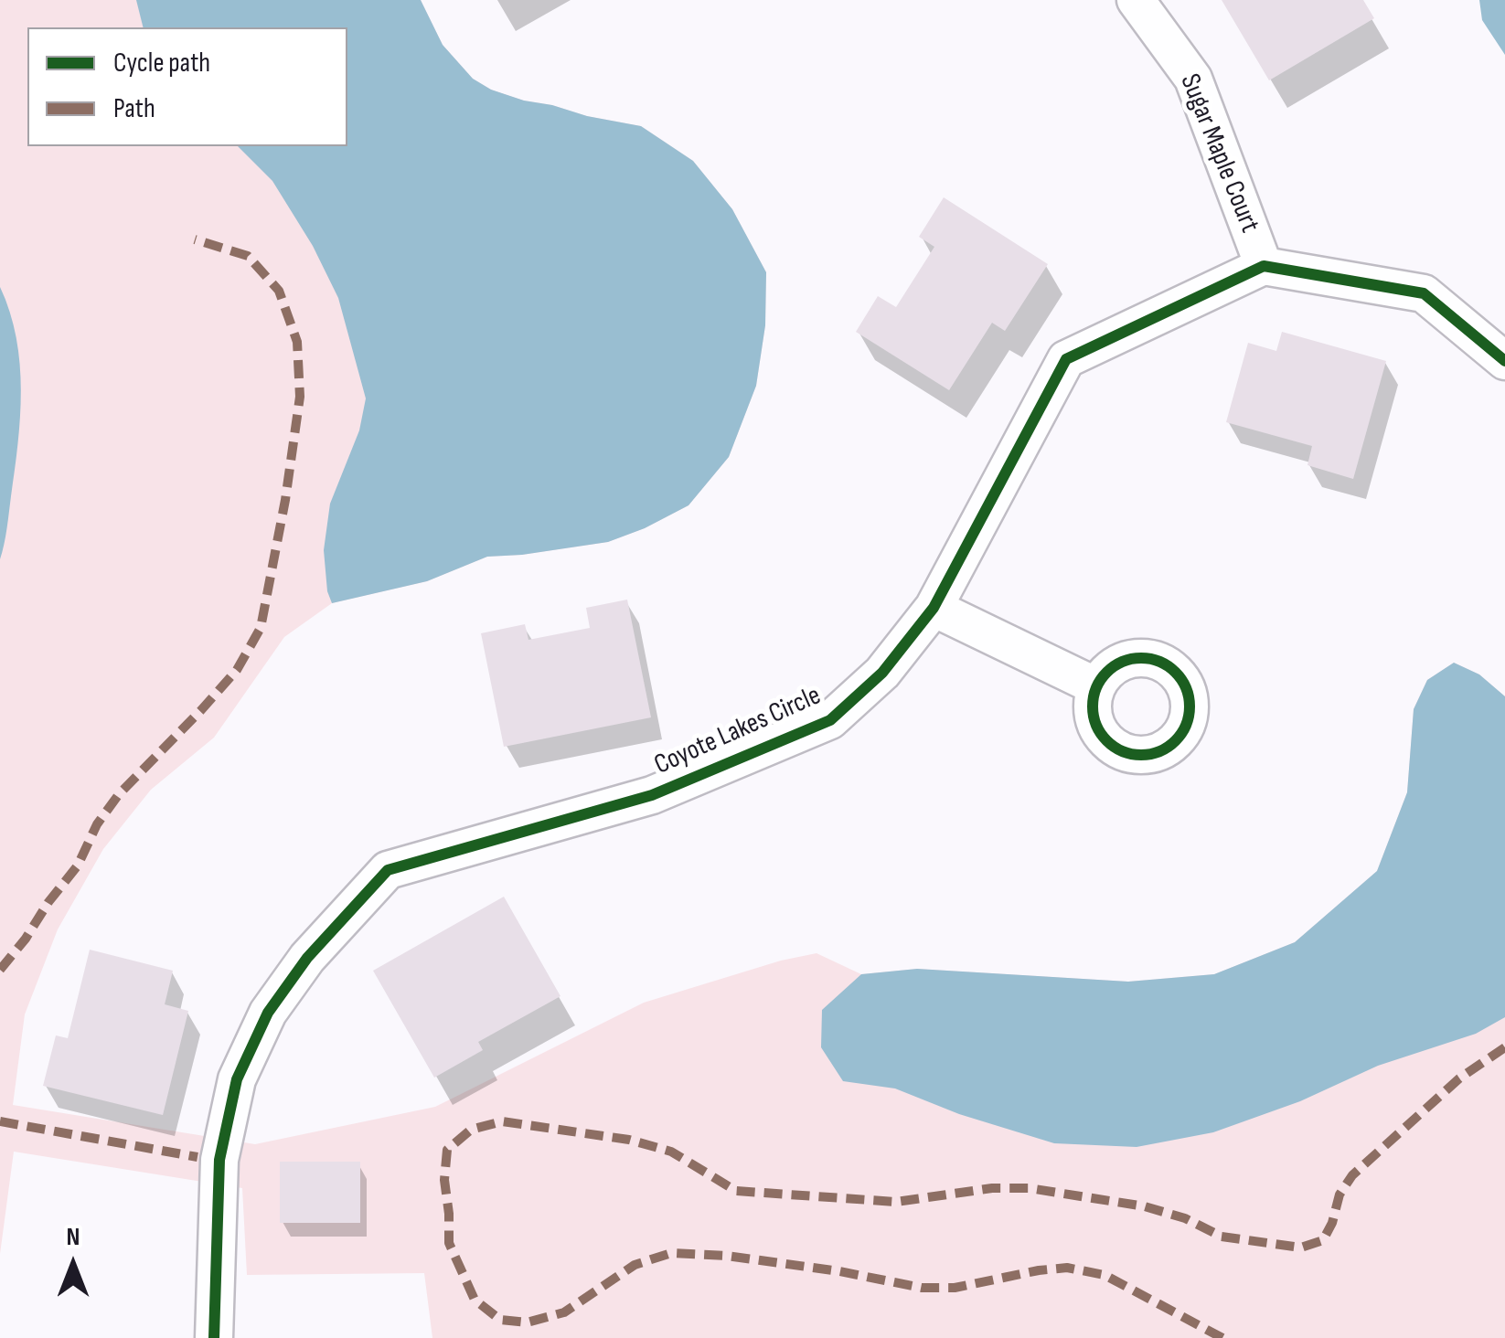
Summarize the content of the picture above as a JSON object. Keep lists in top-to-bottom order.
{
  "streets": {
    "street": ["Sugar Maple Court", "Coyote Lakes Circle"]
  },
  "crossings": [
    ["Sugar Maple Court", "Coyote Lakes Circle"]
  ],
  "legend": ["Cycle path", "Path"],
  "north": "top"
}
